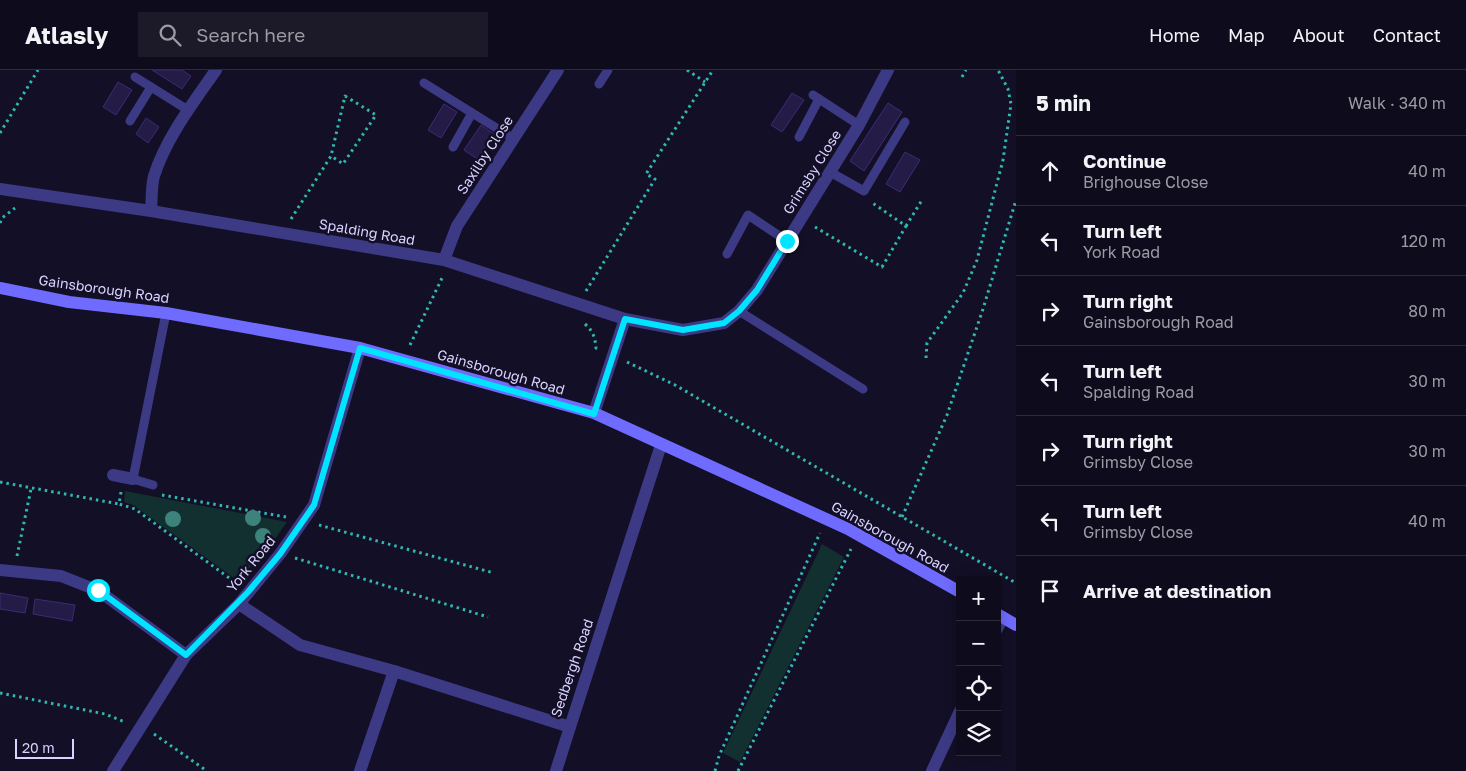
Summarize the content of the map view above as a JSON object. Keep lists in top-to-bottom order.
{
  "streets": {
    "street": [
      "Saxilby Close",
      "Grimsby Close",
      "Spalding Road",
      "Gainsborough Road",
      "York Road",
      "Sedbergh Road"
    ]
  },
  "crossings": [
    ["Saxilby Close", "Spalding Road"],
    ["Grimsby Close", "Spalding Road"],
    ["Gainsborough Road", "York Road"],
    ["Gainsborough Road", "Sedbergh Road"],
    ["York Road", "Sedbergh Road"]
  ],
  "scale_bar": "20 m",
  "page": {
    "header": "Atlasly",
    "search": "Search here",
    "nav": [
      "Home",
      "Map",
      "About",
      "Contact"
    ],
    "heading": ["5 min", "Walk · 340 m"],
    "list": [
      ["Continue", "Brighouse Close", "40 m"],
      ["Turn left", "York Road", "120 m"],
      ["Turn right", "Gainsborough Road", "80 m"],
      ["Turn left", "Spalding Road", "30 m"],
      ["Turn right", "Grimsby Close", "30 m"],
      ["Turn left", "Grimsby Close", "40 m"],
      "Arrive at destination"
    ],
    "map_buttons": ["+", "−"],
    "scale": "20 m"
  }
}
